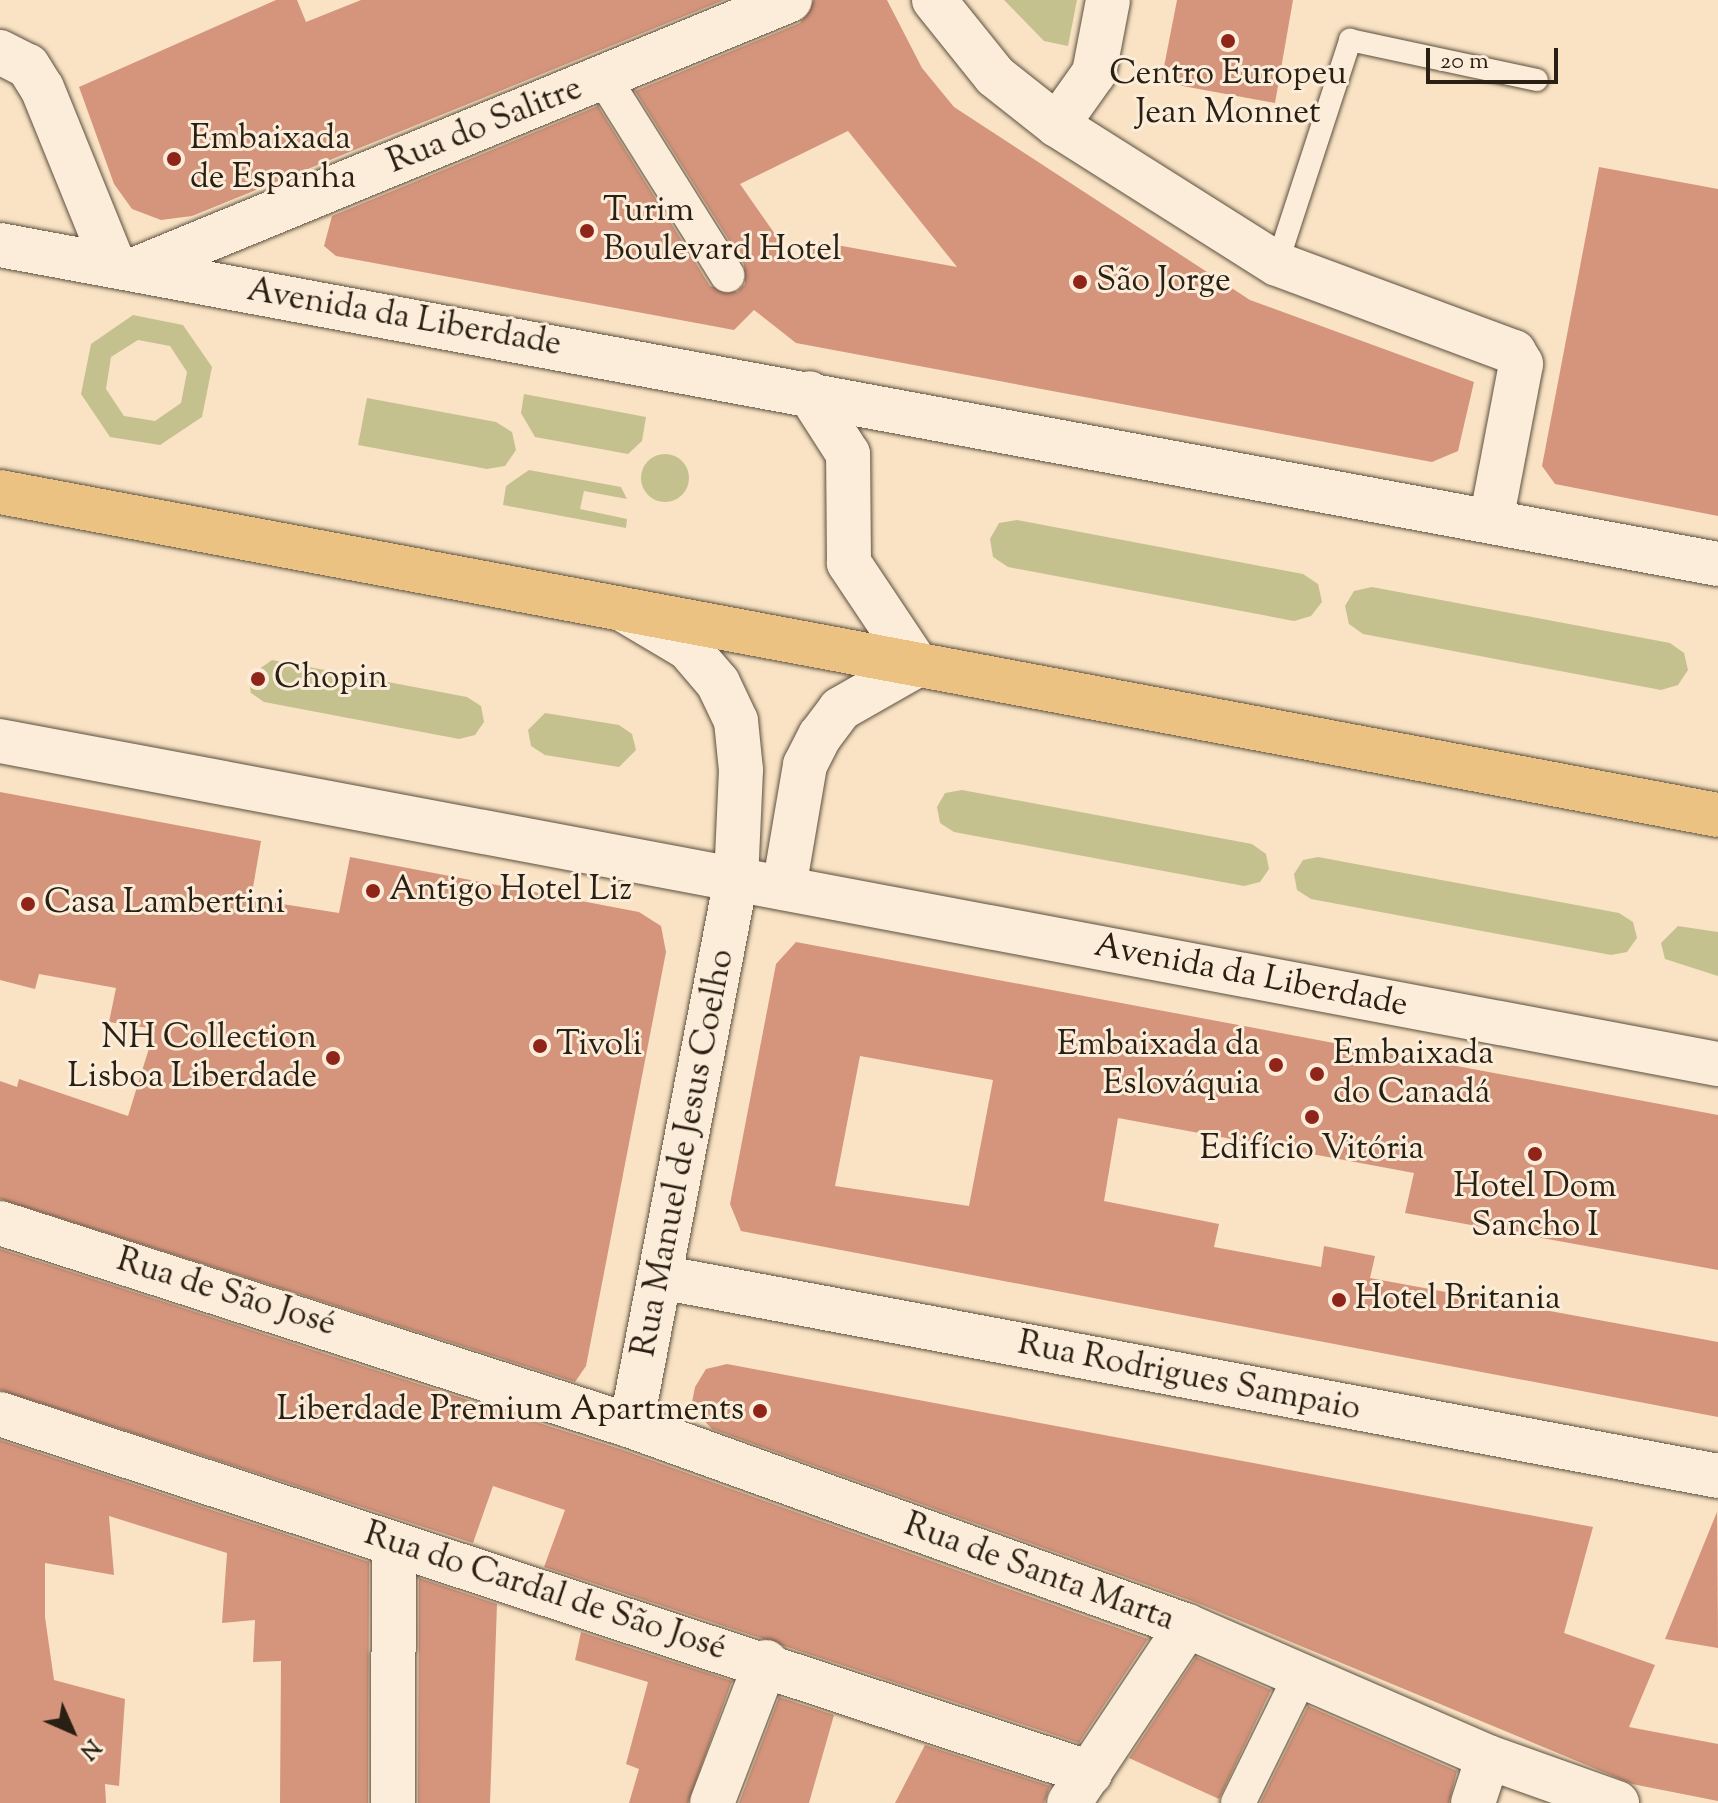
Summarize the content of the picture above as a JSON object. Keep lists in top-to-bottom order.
{
  "streets": {
    "street": [
      "Rua do Salitre",
      "Avenida da Liberdade",
      "Rua Manuel de Jesus Coelho",
      "Rua de São José",
      "Rua Rodrigues Sampaio",
      "Rua de Santa Marta",
      "Rua do Cardal de São José"
    ]
  },
  "crossings": [
    ["Rua do Salitre", "Avenida da Liberdade"],
    ["Avenida da Liberdade", "Rua Manuel de Jesus Coelho"],
    ["Rua Manuel de Jesus Coelho", "Rua Rodrigues Sampaio"],
    ["Rua Manuel de Jesus Coelho", "Rua de Santa Marta"],
    ["Rua de São José", "Rua de Santa Marta"]
  ],
  "places": [
    "Centro Europeu Jean Monnet",
    "Embaixada de Espanha",
    "Turim Boulevard Hotel",
    "São Jorge",
    "Chopin",
    "Antigo Hotel Liz",
    "Casa Lambertini",
    "Tivoli",
    "NH Collection Lisboa Liberdade",
    "Embaixada da Eslováquia",
    "Embaixada do Canadá",
    "Edifício Vitória",
    "Hotel Dom Sancho I",
    "Hotel Britania",
    "Liberdade Premium Apartments"
  ],
  "scale_bar": "20 m",
  "north": "bottom right"
}
